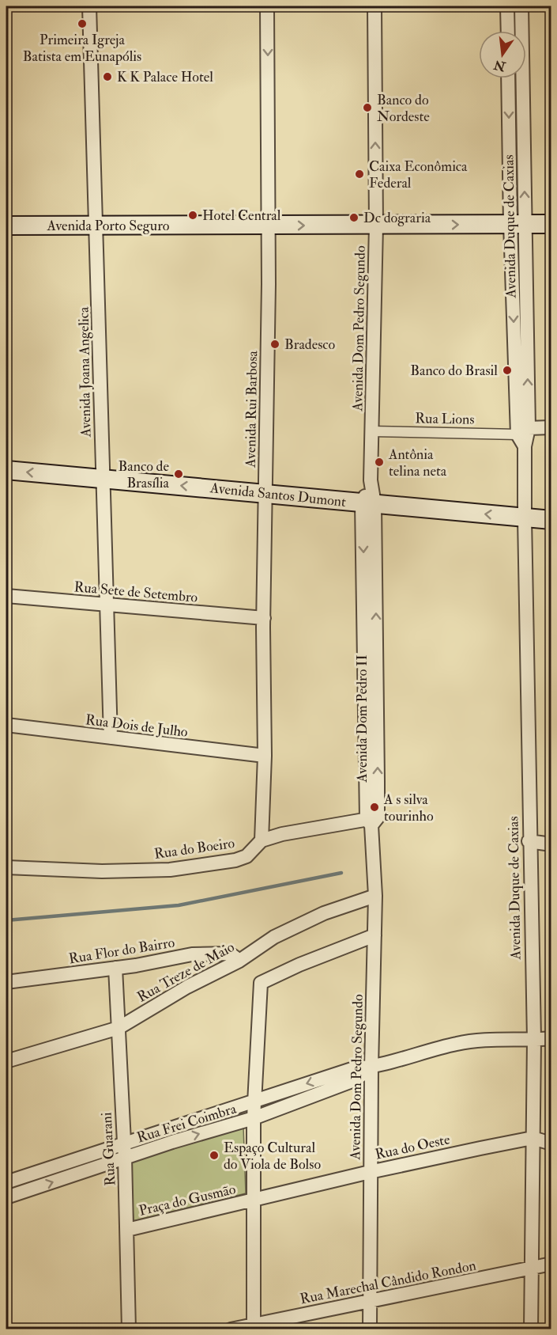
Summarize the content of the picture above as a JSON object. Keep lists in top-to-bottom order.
{
  "streets": {
    "main road": ["Avenida Porto Seguro", "Avenida Santos Dumont"],
    "street": [
      "Avenida Duque de Caxias",
      "Avenida Dom Pedro Segundo",
      "Avenida Joana Angelica",
      "Avenida Rui Barbosa",
      "Rua Lions",
      "Rua Sete de Setembro",
      "Avenida Dom Pedro II",
      "Rua Dois de Julho",
      "Rua do Boeiro",
      "Rua Flor do Bairro",
      "Rua Treze de Maio",
      "Rua Frei Coimbra",
      "Rua do Oeste",
      "Rua Guarani",
      "Praça do Gusmão",
      "Rua Marechal Cândido Rondon"
    ]
  },
  "crossings": [
    ["Avenida Porto Seguro", "Avenida Duque de Caxias"],
    ["Avenida Porto Seguro", "Avenida Dom Pedro Segundo"],
    ["Avenida Porto Seguro", "Avenida Joana Angelica"],
    ["Avenida Porto Seguro", "Avenida Rui Barbosa"],
    ["Avenida Duque de Caxias", "Rua Lions"],
    ["Avenida Duque de Caxias", "Avenida Santos Dumont"],
    ["Avenida Duque de Caxias", "Rua Frei Coimbra"],
    ["Avenida Duque de Caxias", "Rua do Oeste"],
    ["Avenida Duque de Caxias", "Rua Marechal Cândido Rondon"],
    ["Avenida Dom Pedro Segundo", "Rua Lions"],
    ["Avenida Dom Pedro Segundo", "Avenida Dom Pedro II"],
    ["Avenida Dom Pedro Segundo", "Rua do Boeiro"],
    ["Avenida Dom Pedro Segundo", "Rua Treze de Maio"],
    ["Avenida Dom Pedro Segundo", "Rua Frei Coimbra"],
    ["Avenida Dom Pedro Segundo", "Rua do Oeste"],
    ["Avenida Dom Pedro Segundo", "Rua Marechal Cândido Rondon"],
    ["Avenida Joana Angelica", "Avenida Santos Dumont"],
    ["Avenida Joana Angelica", "Rua Sete de Setembro"],
    ["Avenida Joana Angelica", "Rua Dois de Julho"],
    ["Avenida Rui Barbosa", "Avenida Santos Dumont"],
    ["Avenida Rui Barbosa", "Rua Sete de Setembro"],
    ["Avenida Rui Barbosa", "Rua Dois de Julho"],
    ["Avenida Rui Barbosa", "Rua do Boeiro"],
    ["Avenida Santos Dumont", "Avenida Dom Pedro II"],
    ["Avenida Dom Pedro II", "Rua do Boeiro"],
    ["Rua Flor do Bairro", "Rua Treze de Maio"],
    ["Rua Flor do Bairro", "Rua Guarani"],
    ["Rua Treze de Maio", "Rua Guarani"],
    ["Rua Frei Coimbra", "Rua Guarani"],
    ["Rua do Oeste", "Praça do Gusmão"],
    ["Rua Guarani", "Praça do Gusmão"]
  ],
  "one_way": ["Avenida Porto Seguro", "Avenida Santos Dumont"],
  "places": [
    "Primeira Igreja Batista em Eunapólis",
    "K K Palace Hotel",
    "Banco do Nordeste",
    "Caixa Econômica Federal",
    "Hotel Central",
    "Dc dograria",
    "Bradesco",
    "Banco do Brasil",
    "Antônia telina neta",
    "Banco de Brasília",
    "A s silva tourinho",
    "Espaço Cultural do Viola de Bolso"
  ],
  "north": "bottom"
}
